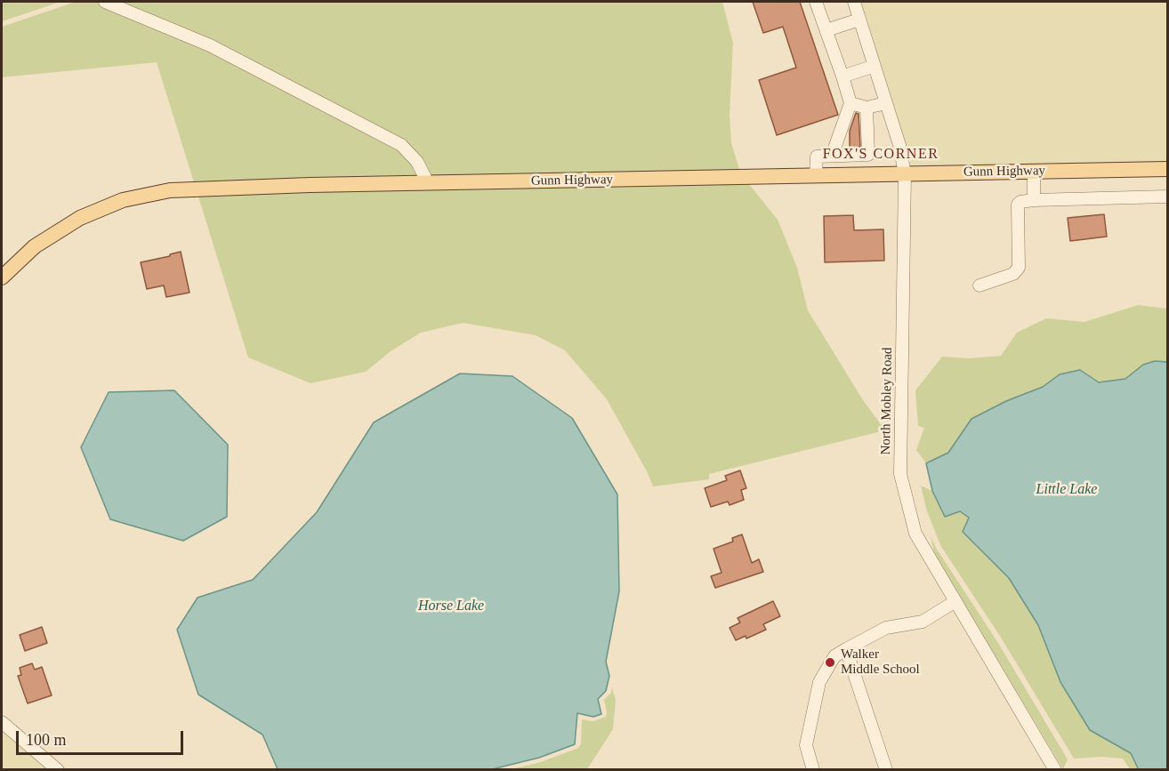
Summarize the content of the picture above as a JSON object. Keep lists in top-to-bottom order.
{
  "streets": {
    "main road": ["Gunn Highway"],
    "street": ["North Mobley Road"]
  },
  "crossings": [
    ["Gunn Highway", "North Mobley Road"]
  ],
  "districts": ["FOX'S CORNER"],
  "water": ["Little Lake", "Horse Lake"],
  "places": ["Walker Middle School"],
  "scale_bar": "100 m"
}
